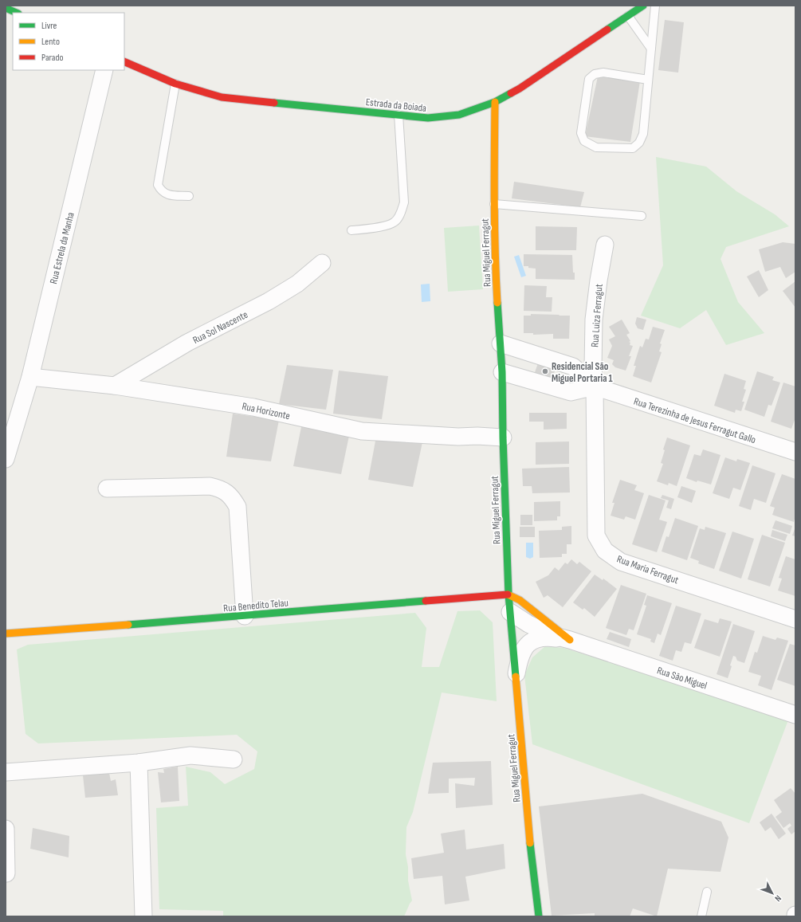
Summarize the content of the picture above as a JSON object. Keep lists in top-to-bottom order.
{
  "streets": {
    "street": [
      "Estrada da Boiada",
      "Rua Estrela da Manha",
      "Rua Miguel Ferragut",
      "Rua Luiza Ferragut",
      "Rua Sol Nascente",
      "Rua Horizonte",
      "Rua Terezinha de Jesus Ferragut Gallo",
      "Rua Maria Ferragut",
      "Rua Benedito Telau",
      "Rua São Miguel"
    ]
  },
  "crossings": [
    ["Estrada da Boiada", "Rua Miguel Ferragut"],
    ["Rua Estrela da Manha", "Rua Horizonte"],
    ["Rua Miguel Ferragut", "Rua Horizonte"],
    ["Rua Miguel Ferragut", "Rua Terezinha de Jesus Ferragut Gallo"],
    ["Rua Miguel Ferragut", "Rua Benedito Telau"],
    ["Rua Miguel Ferragut", "Rua São Miguel"],
    ["Rua Luiza Ferragut", "Rua Terezinha de Jesus Ferragut Gallo"],
    ["Rua Luiza Ferragut", "Rua Maria Ferragut"],
    ["Rua Sol Nascente", "Rua Horizonte"],
    ["Rua Terezinha de Jesus Ferragut Gallo", "Rua Maria Ferragut"],
    ["Rua Benedito Telau", "Rua São Miguel"]
  ],
  "places": ["Residencial São Miguel Portaria 1"],
  "legend": ["Livre", "Lento", "Parado"],
  "north": "bottom right"
}
